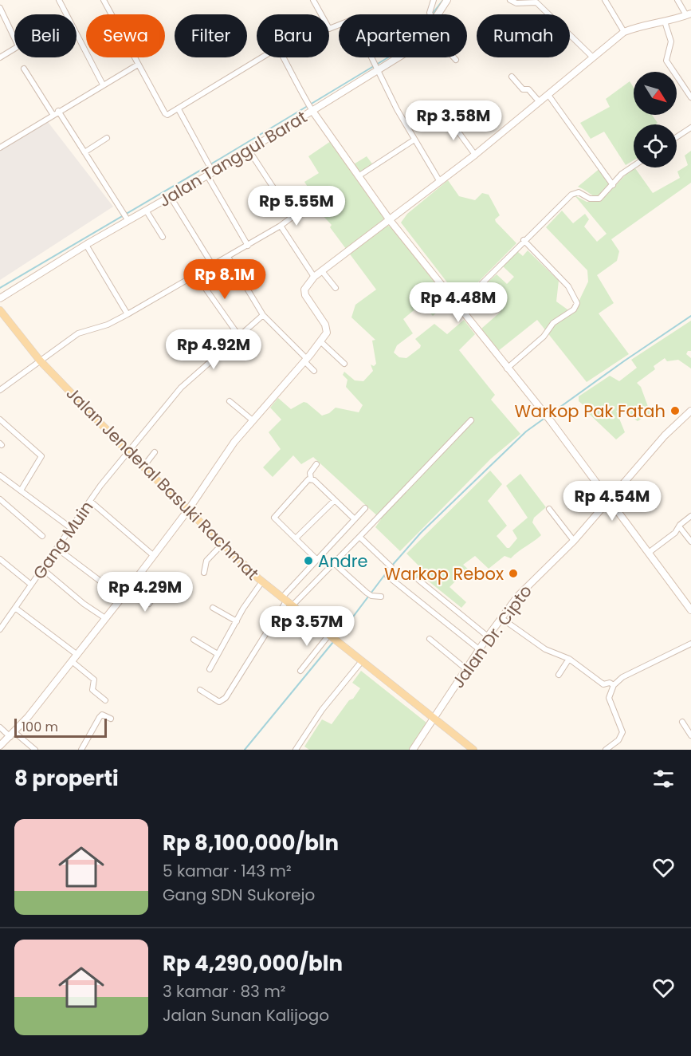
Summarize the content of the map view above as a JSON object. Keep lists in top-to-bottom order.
{
  "streets": {
    "main road": ["Jalan Jenderal Basuki Rachmat"],
    "street": ["Jalan Tanggul Barat", "Gang Muin", "Jalan Dr. Cipto"]
  },
  "crossings": [
    ["Jalan Jenderal Basuki Rachmat", "Gang Muin"],
    ["Jalan Jenderal Basuki Rachmat", "Jalan Dr. Cipto"]
  ],
  "places": ["Warkop Pak Fatah", "Andre", "Warkop Rebox"],
  "scale_bar": "100 m",
  "north": "bottom right",
  "page": {
    "chip": [
      "Beli",
      "Sewa",
      "Filter",
      "Baru",
      "Apartemen",
      "Rumah"
    ],
    "price": [
      "Rp 3.58M",
      "Rp 5.55M",
      "Rp 8.1M",
      "Rp 4.48M",
      "Rp 4.92M",
      "Rp 4.54M",
      "Rp 4.29M",
      "Rp 3.57M"
    ],
    "scale": "100 m",
    "heading": "8 properti",
    "list": [
      {
        "name": "Rp 8,100,000/bln",
        "note": "5 kamar · 143 m² · Gang SDN Sukorejo"
      },
      {
        "name": "Rp 4,290,000/bln",
        "note": "3 kamar · 83 m² · Jalan Sunan Kalijogo"
      }
    ]
  }
}
